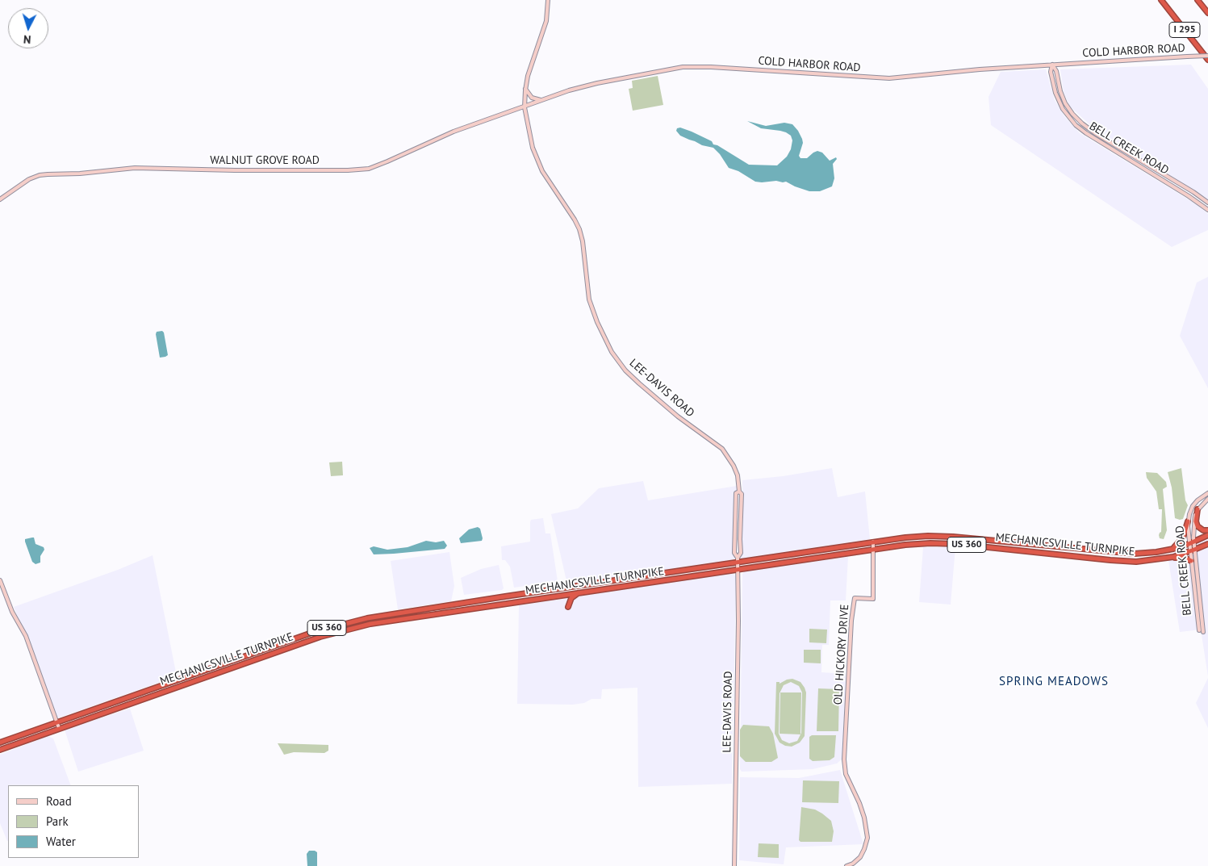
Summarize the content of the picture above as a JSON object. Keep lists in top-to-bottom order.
{
  "streets": {
    "highway": ["I 295", "US 360", "MECHANICSVILLE TURNPIKE"],
    "main road": [
      "COLD HARBOR ROAD",
      "BELL CREEK ROAD",
      "WALNUT GROVE ROAD",
      "LEE-DAVIS ROAD",
      "OLD HICKORY DRIVE"
    ]
  },
  "crossings": [
    ["COLD HARBOR ROAD", "BELL CREEK ROAD"],
    ["COLD HARBOR ROAD", "WALNUT GROVE ROAD"],
    ["COLD HARBOR ROAD", "LEE-DAVIS ROAD"],
    ["BELL CREEK ROAD", "MECHANICSVILLE TURNPIKE"],
    ["WALNUT GROVE ROAD", "LEE-DAVIS ROAD"],
    ["LEE-DAVIS ROAD", "MECHANICSVILLE TURNPIKE"],
    ["MECHANICSVILLE TURNPIKE", "OLD HICKORY DRIVE"]
  ],
  "districts": ["SPRING MEADOWS"],
  "legend": ["Road", "Park", "Water"],
  "north": "bottom"
}
